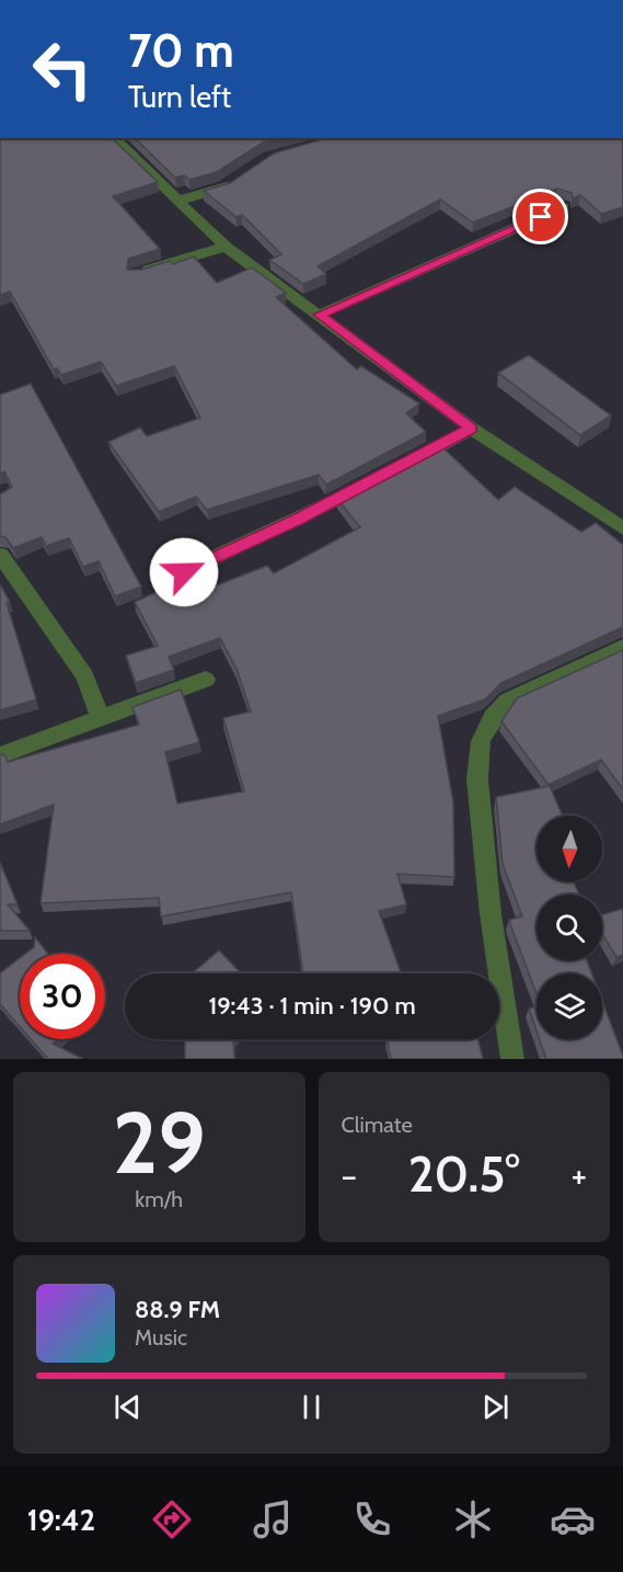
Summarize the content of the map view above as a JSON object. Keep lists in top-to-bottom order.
{
  "north": "bottom",
  "page": {
    "turn": ["70 m", "Turn left"],
    "limit": "30",
    "trip": "19:43 · 1 min · 190 m",
    "tile": [
      ["29", "km/h"],
      "Climate"
    ],
    "heat": ["−", "20.5°", "+"],
    "song": ["88.9 FM", "Music"],
    "tabs": "19:42"
  }
}
